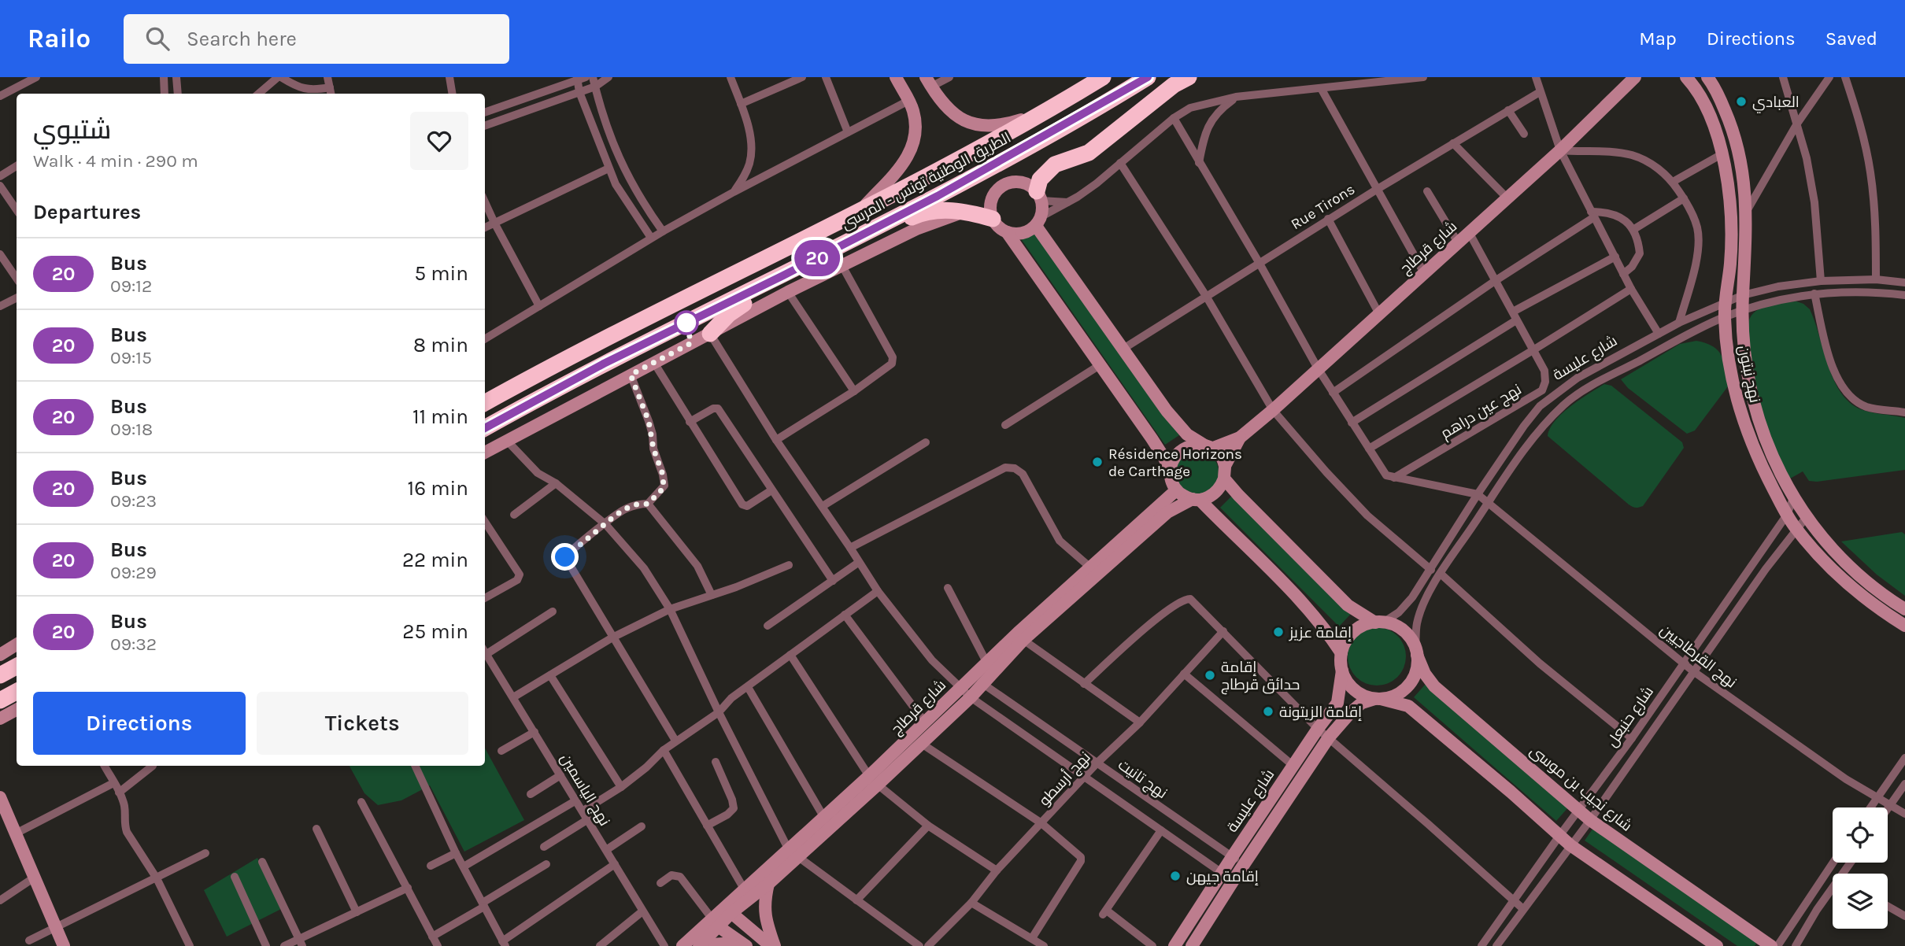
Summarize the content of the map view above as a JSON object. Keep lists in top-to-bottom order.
{
  "streets": {
    "highway": ["الطريق الوطنية تونس - المرسى"],
    "street": [
      "Rue Tirons",
      "شارع قرطاج",
      "شارع عليسة",
      "نهج نبتون",
      "نهج عين دراهم",
      "نهج القرطاجيين",
      "شارع حنبعل",
      "نهج أرسطو",
      "نهج تانيت",
      "شارع نجيب بن موسى",
      "نهج الياسمين"
    ]
  },
  "crossings": [
    ["شارع قرطاج", "نهج عين دراهم"],
    ["شارع قرطاج", "نهج تانيت"],
    ["شارع عليسة", "نهج نبتون"],
    ["شارع عليسة", "نهج القرطاجيين"],
    ["شارع عليسة", "نهج تانيت"],
    ["شارع عليسة", "شارع نجيب بن موسى"],
    ["نهج نبتون", "شارع حنبعل"],
    ["نهج القرطاجيين", "شارع حنبعل"],
    ["شارع حنبعل", "شارع نجيب بن موسى"],
    ["نهج أرسطو", "نهج تانيت"]
  ],
  "places": [
    "العبادي",
    "Résidence Horizons de Carthage",
    "إقامة عزيز",
    "إقامة حدائق قرطاج",
    "إقامة الزيتونة",
    "إقامة جيهن"
  ],
  "lines": ["bus line 20"],
  "page": {
    "header": "Railo",
    "search": "Search here",
    "nav": ["Map", "Directions", "Saved"],
    "on_map": "20",
    "heading": [
      ["شتيوي", "Walk · 4 min · 290 m"],
      "Departures"
    ],
    "list": [
      {
        "mark": "20",
        "name": "Bus",
        "note": "09:12",
        "value": "5 min"
      },
      {
        "mark": "20",
        "name": "Bus",
        "note": "09:15",
        "value": "8 min"
      },
      {
        "mark": "20",
        "name": "Bus",
        "note": "09:18",
        "value": "11 min"
      },
      {
        "mark": "20",
        "name": "Bus",
        "note": "09:23",
        "value": "16 min"
      },
      {
        "mark": "20",
        "name": "Bus",
        "note": "09:29",
        "value": "22 min"
      },
      {
        "mark": "20",
        "name": "Bus",
        "note": "09:32",
        "value": "25 min"
      }
    ],
    "buttons": ["Directions", "Tickets"]
  }
}
